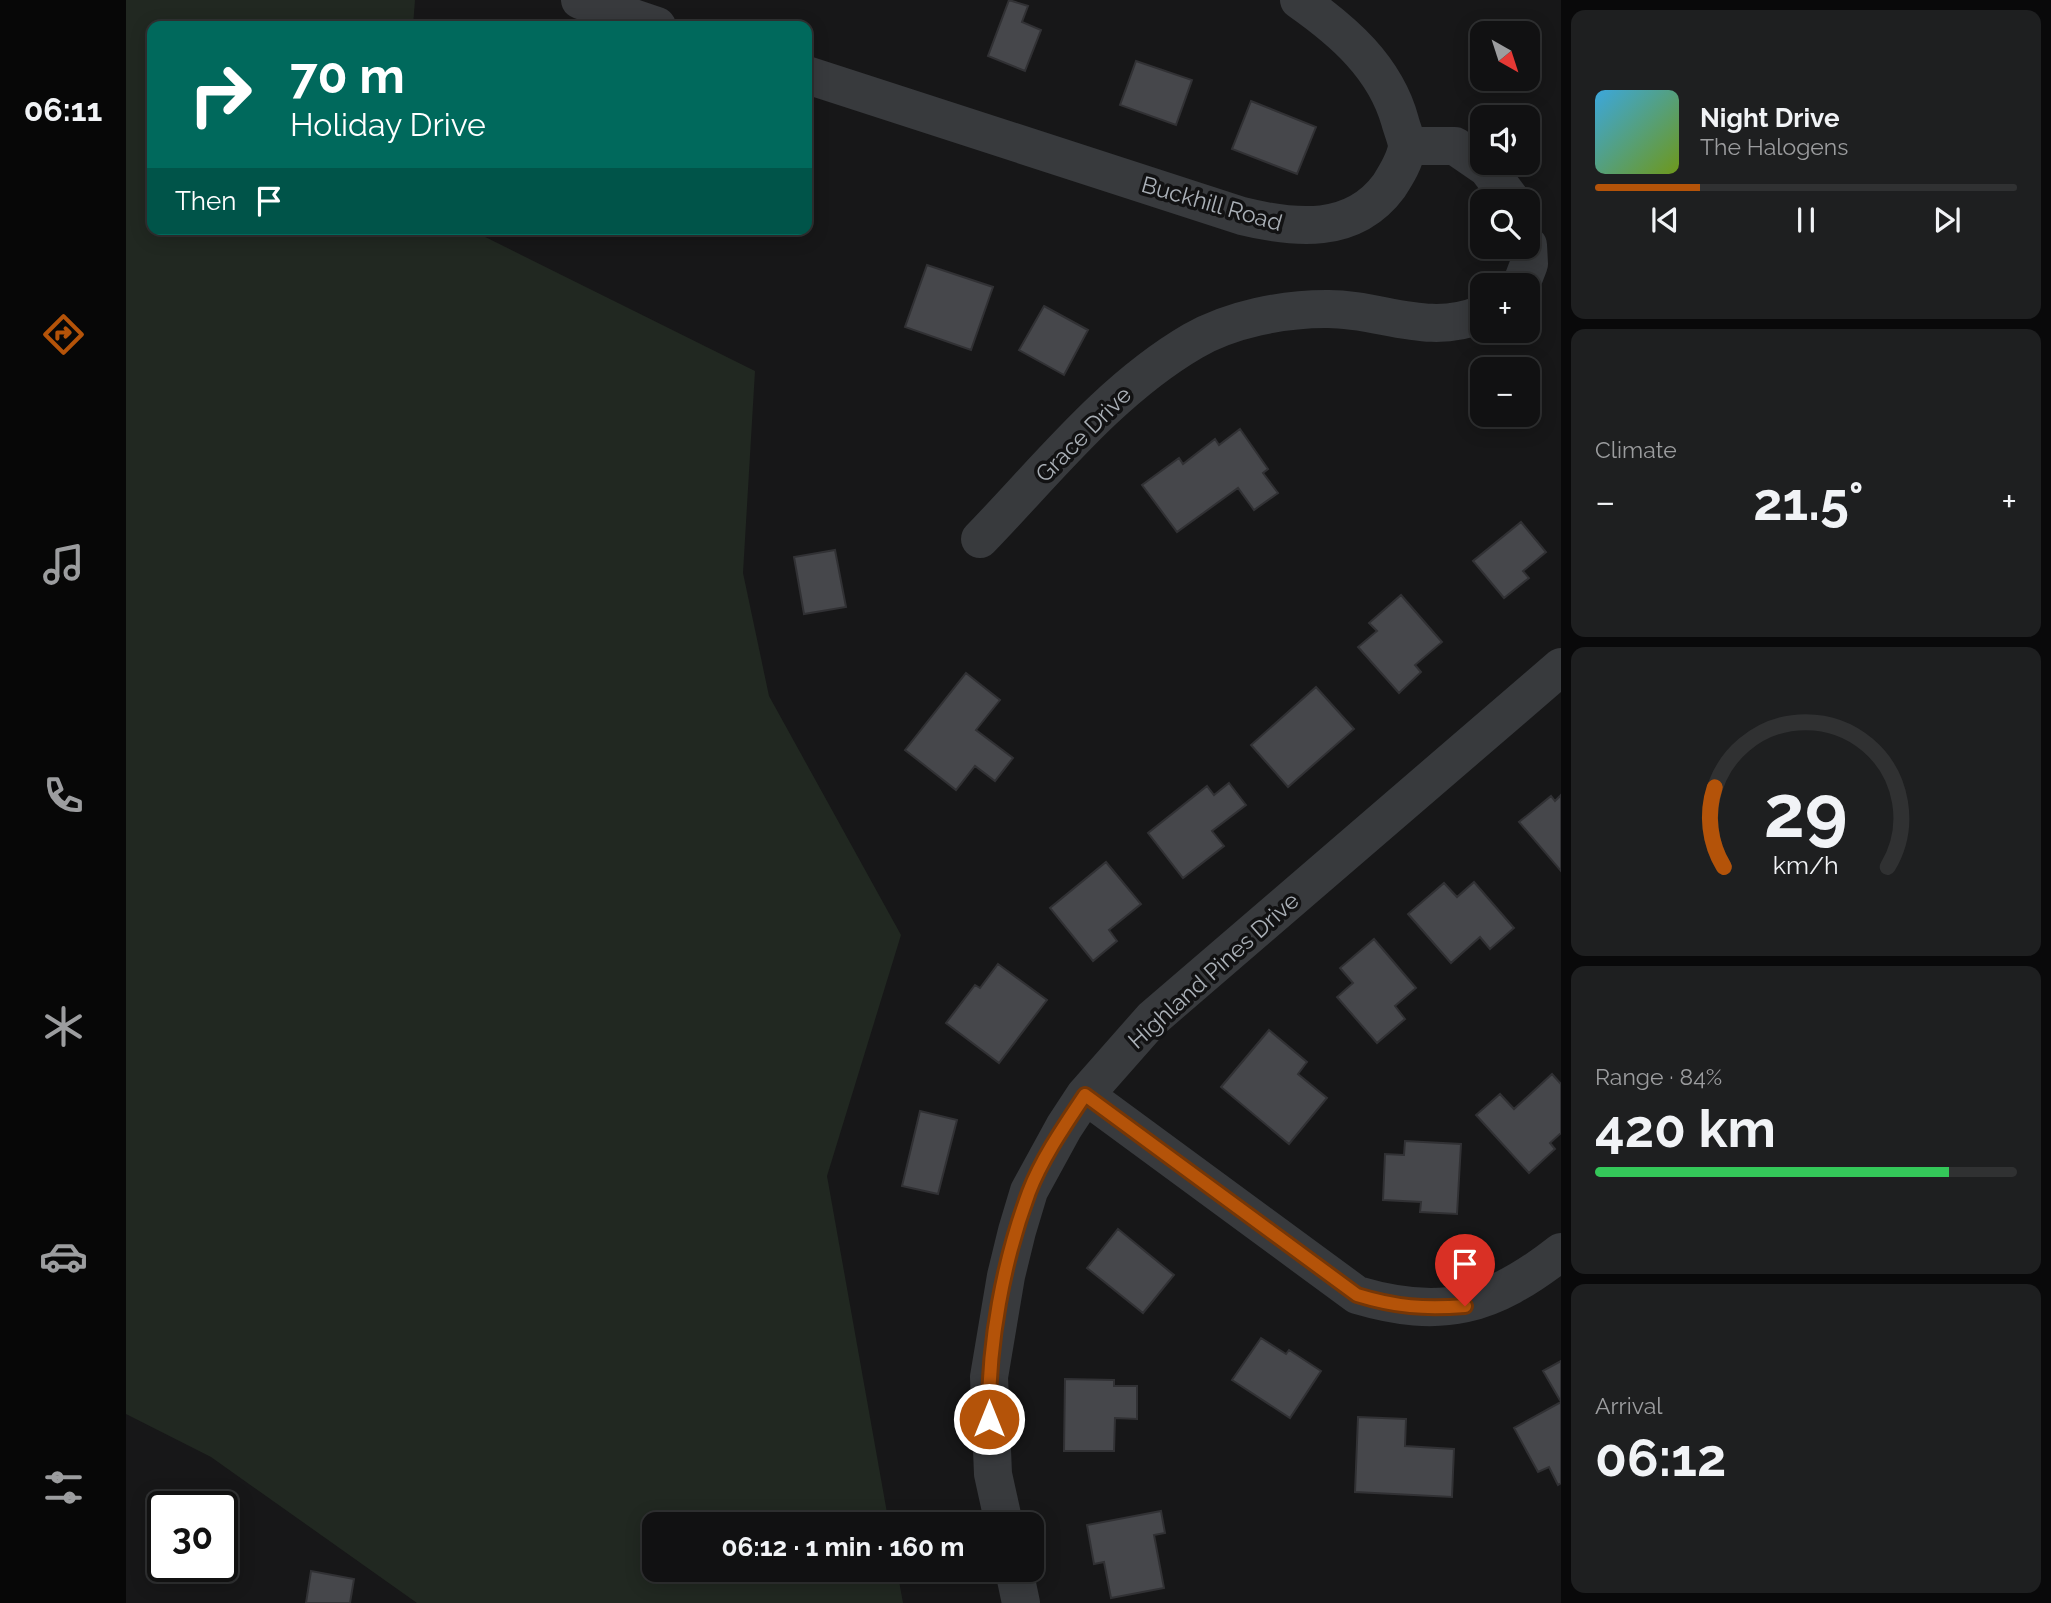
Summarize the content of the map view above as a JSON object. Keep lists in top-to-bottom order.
{
  "streets": {
    "street": ["Buckhill Road", "Grace Drive", "Highland Pines Drive"]
  },
  "north": "bottom right",
  "page": {
    "tabs": "06:11",
    "map_buttons": ["+", "−"],
    "turn": ["70 m", "Holiday Drive"],
    "song": ["Night Drive", "The Halogens"],
    "then": "Then",
    "tile": [
      "Climate",
      ["Range · 84%", "420 km"],
      ["Arrival", "06:12"]
    ],
    "heat": ["−", "21.5°", "+"],
    "limit": "30",
    "trip": "06:12 · 1 min · 160 m",
    "gauge": ["29", "km/h"]
  }
}
